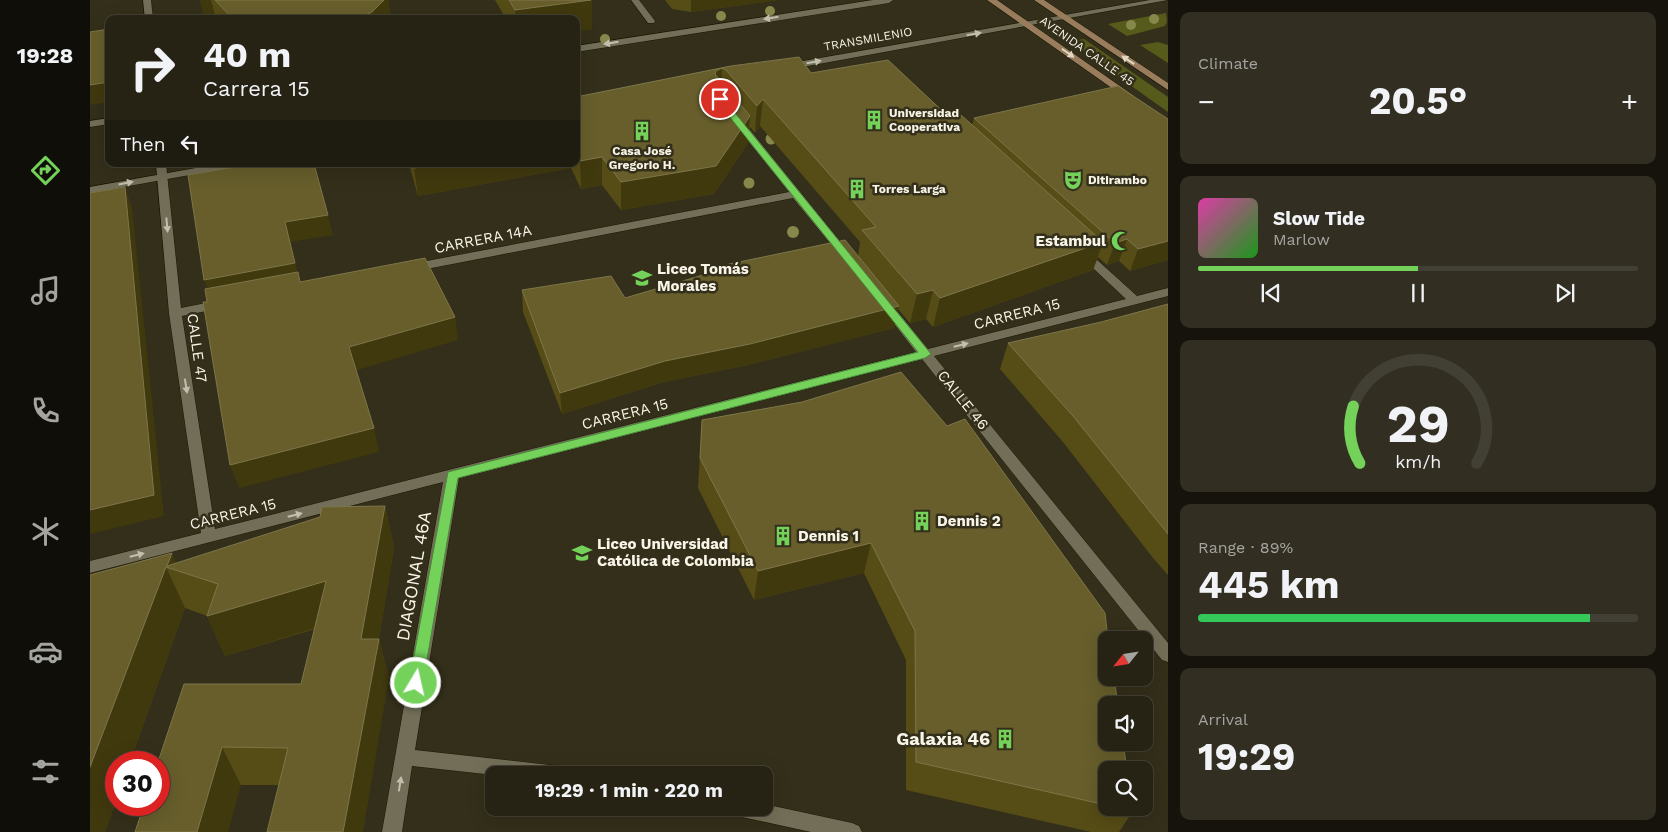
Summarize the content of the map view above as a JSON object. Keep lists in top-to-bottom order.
{
  "streets": {
    "main road": ["AVENIDA CALLE 45"],
    "street": [
      "TRANSMILENIO",
      "CARRERA 14A",
      "CARRERA 15",
      "CALLE 47",
      "CALLE 46",
      "DIAGONAL 46A"
    ]
  },
  "crossings": [
    ["TRANSMILENIO", "AVENIDA CALLE 45"],
    ["CARRERA 15", "CALLE 47"],
    ["CARRERA 15", "CALLE 46"],
    ["CARRERA 15", "DIAGONAL 46A"]
  ],
  "one_way": ["CARRERA 15", "CALLE 47"],
  "places": {
    "building": [
      "Universidad Cooperativa",
      "Casa José Gregorio H.",
      "Torres Larga",
      "Dennis 2",
      "Dennis 1",
      "Galaxia 46"
    ],
    "theatre": ["Ditirambo"],
    "mosque": ["Estambul"],
    "school or university": ["Liceo Tomás Morales", "Liceo Universidad Católica de Colombia"]
  },
  "north": "bottom left",
  "page": {
    "tabs": "19:28",
    "tile": [
      "Climate",
      ["Range · 89%", "445 km"],
      ["Arrival", "19:29"]
    ],
    "turn": ["40 m", "Carrera 15"],
    "heat": ["−", "20.5°", "+"],
    "then": "Then",
    "song": ["Slow Tide", "Marlow"],
    "limit": "30",
    "trip": "19:29 · 1 min · 220 m",
    "gauge": ["29", "km/h"]
  }
}
